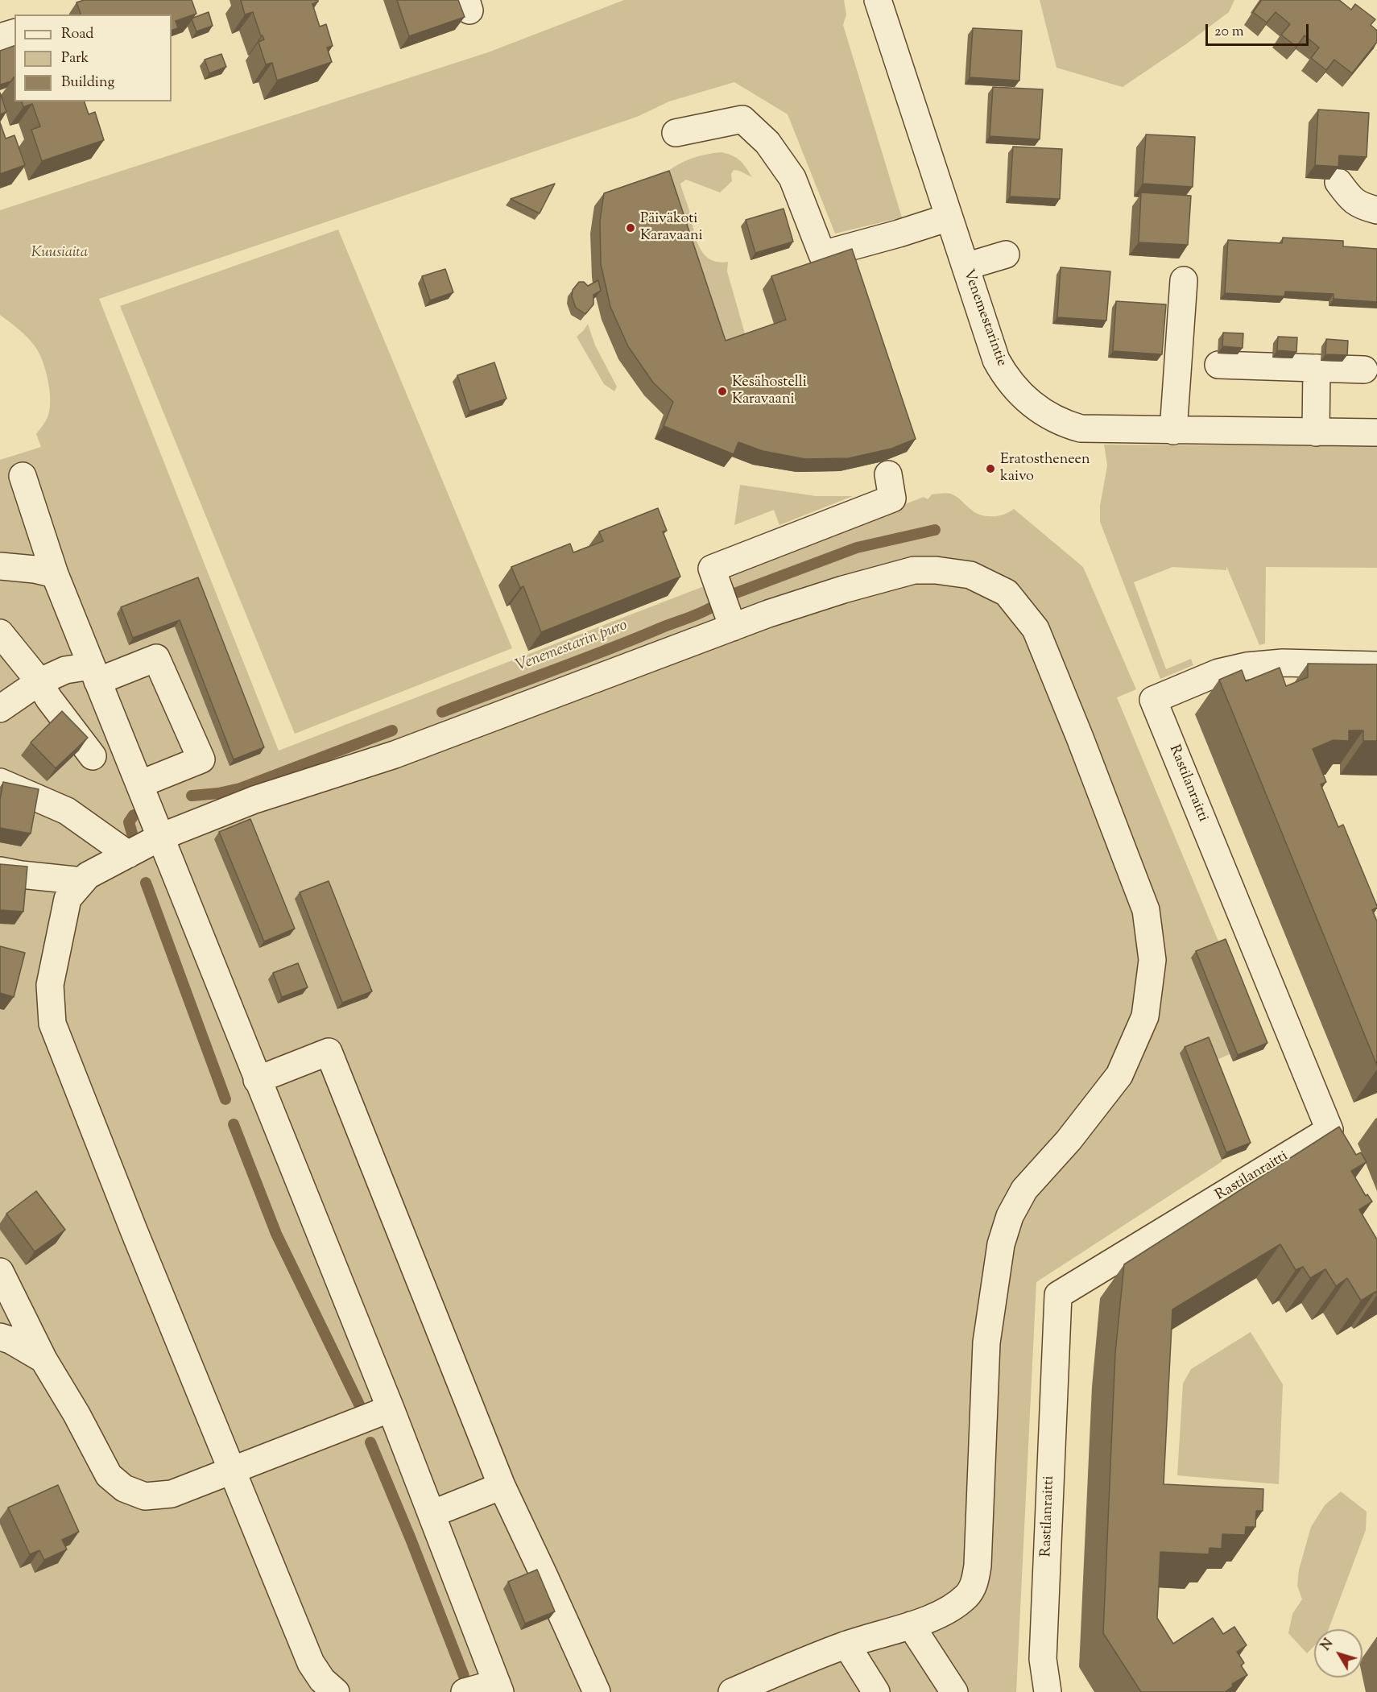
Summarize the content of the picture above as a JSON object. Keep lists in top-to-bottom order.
{
  "streets": {
    "street": ["Venemestarintie", "Rastilanraitti"]
  },
  "water": ["Venemestarin puro"],
  "parks": ["Kuusiaita"],
  "places": ["Päiväkoti Karavaani", "Kesähostelli Karavaani", "Eratostheneen kaivo"],
  "legend": ["Road", "Park", "Building"],
  "scale_bar": "20 m",
  "north": "top left"
}
